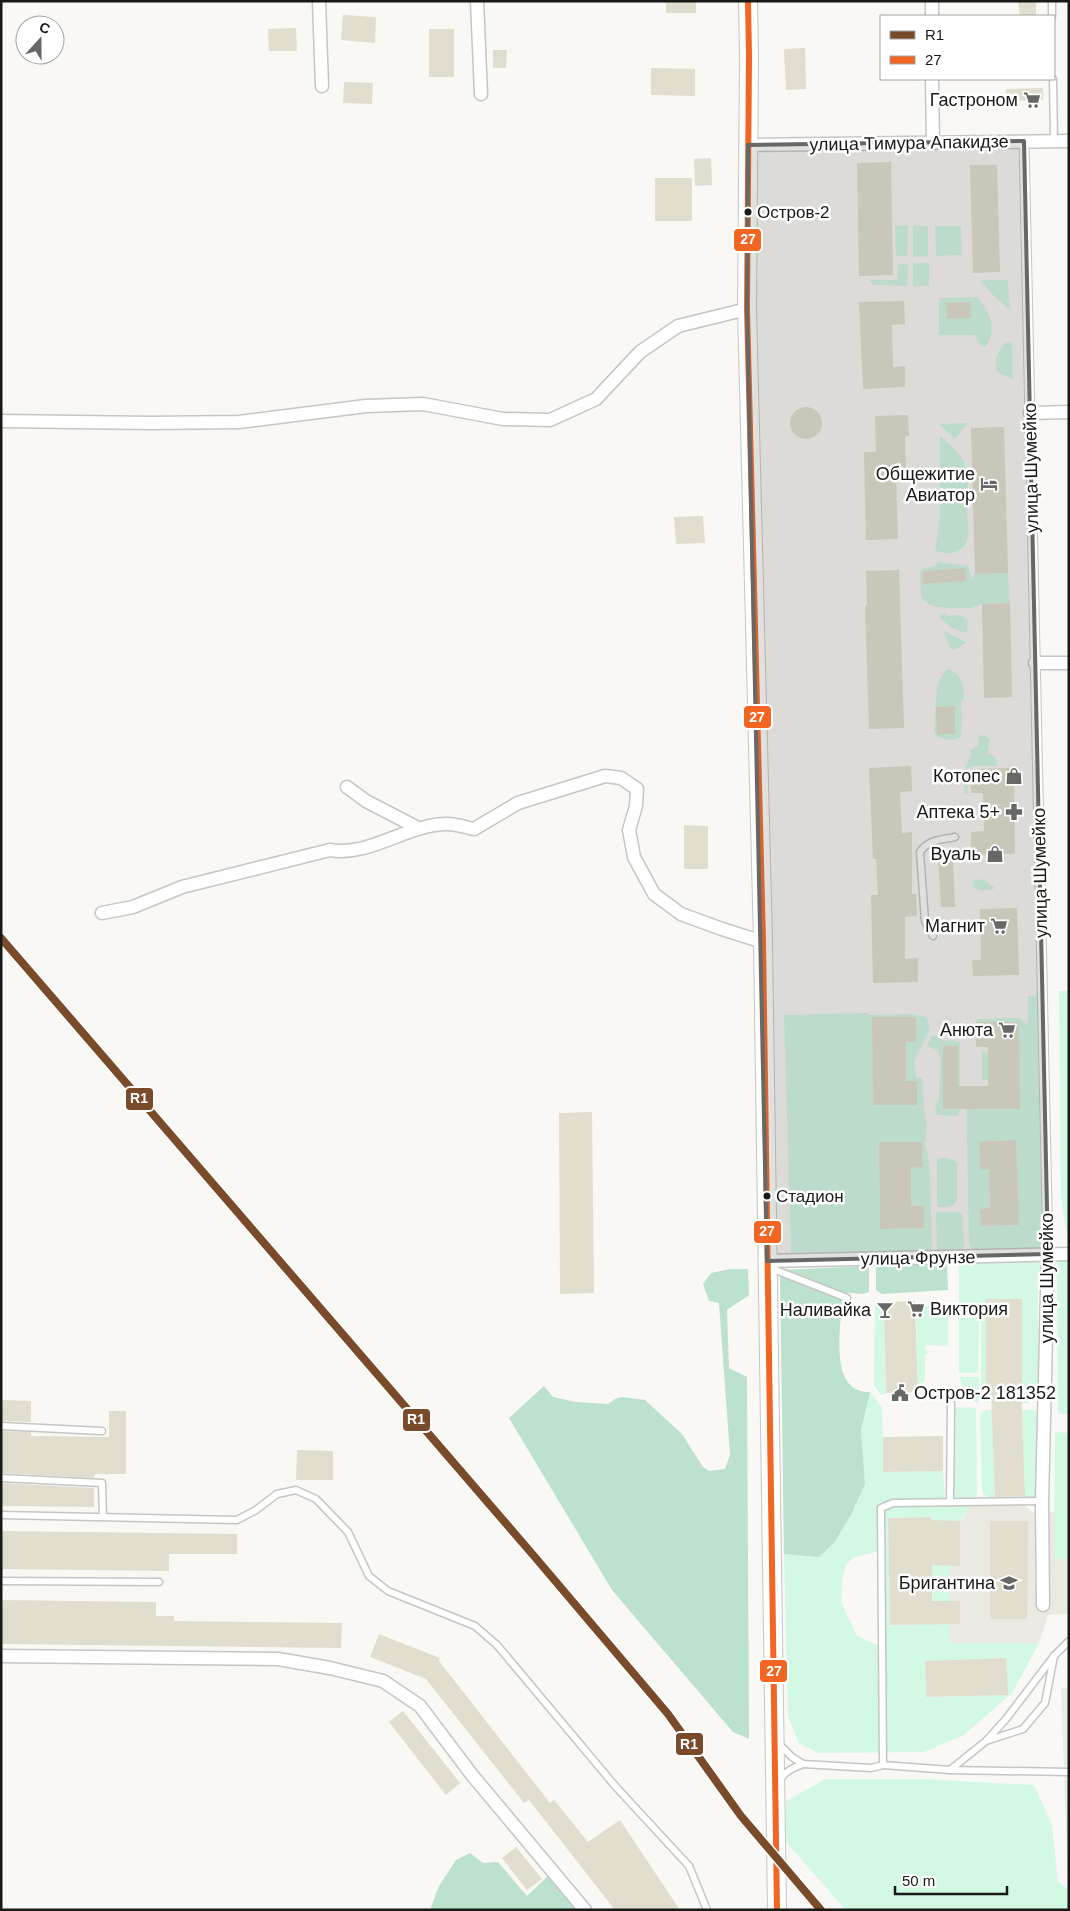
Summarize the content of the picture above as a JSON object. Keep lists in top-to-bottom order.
{
  "streets": {
    "street": ["улица Тимура Апакидзе", "улица Шумейко", "улица Фрунзе"]
  },
  "crossings": [
    ["улица Тимура Апакидзе", "улица Шумейко"],
    ["улица Шумейко", "улица Фрунзе"]
  ],
  "places": {
    "supermarket": [
      "Гастроном",
      "Магнит",
      "Анюта",
      "Виктория"
    ],
    "other": ["Остров-2", "Стадион"],
    "hotel": ["Общежитие Авиатор"],
    "shop": ["Котопес", "Вуаль"],
    "pharmacy": ["Аптека 5+"],
    "bar": ["Наливайка"],
    "public building": ["Остров-2 181352"],
    "school or university": ["Бригантина"]
  },
  "lines": ["transit line 27", "transit line R1"],
  "legend": ["R1", "27"],
  "scale_bar": "50 m",
  "north": "top"
}
